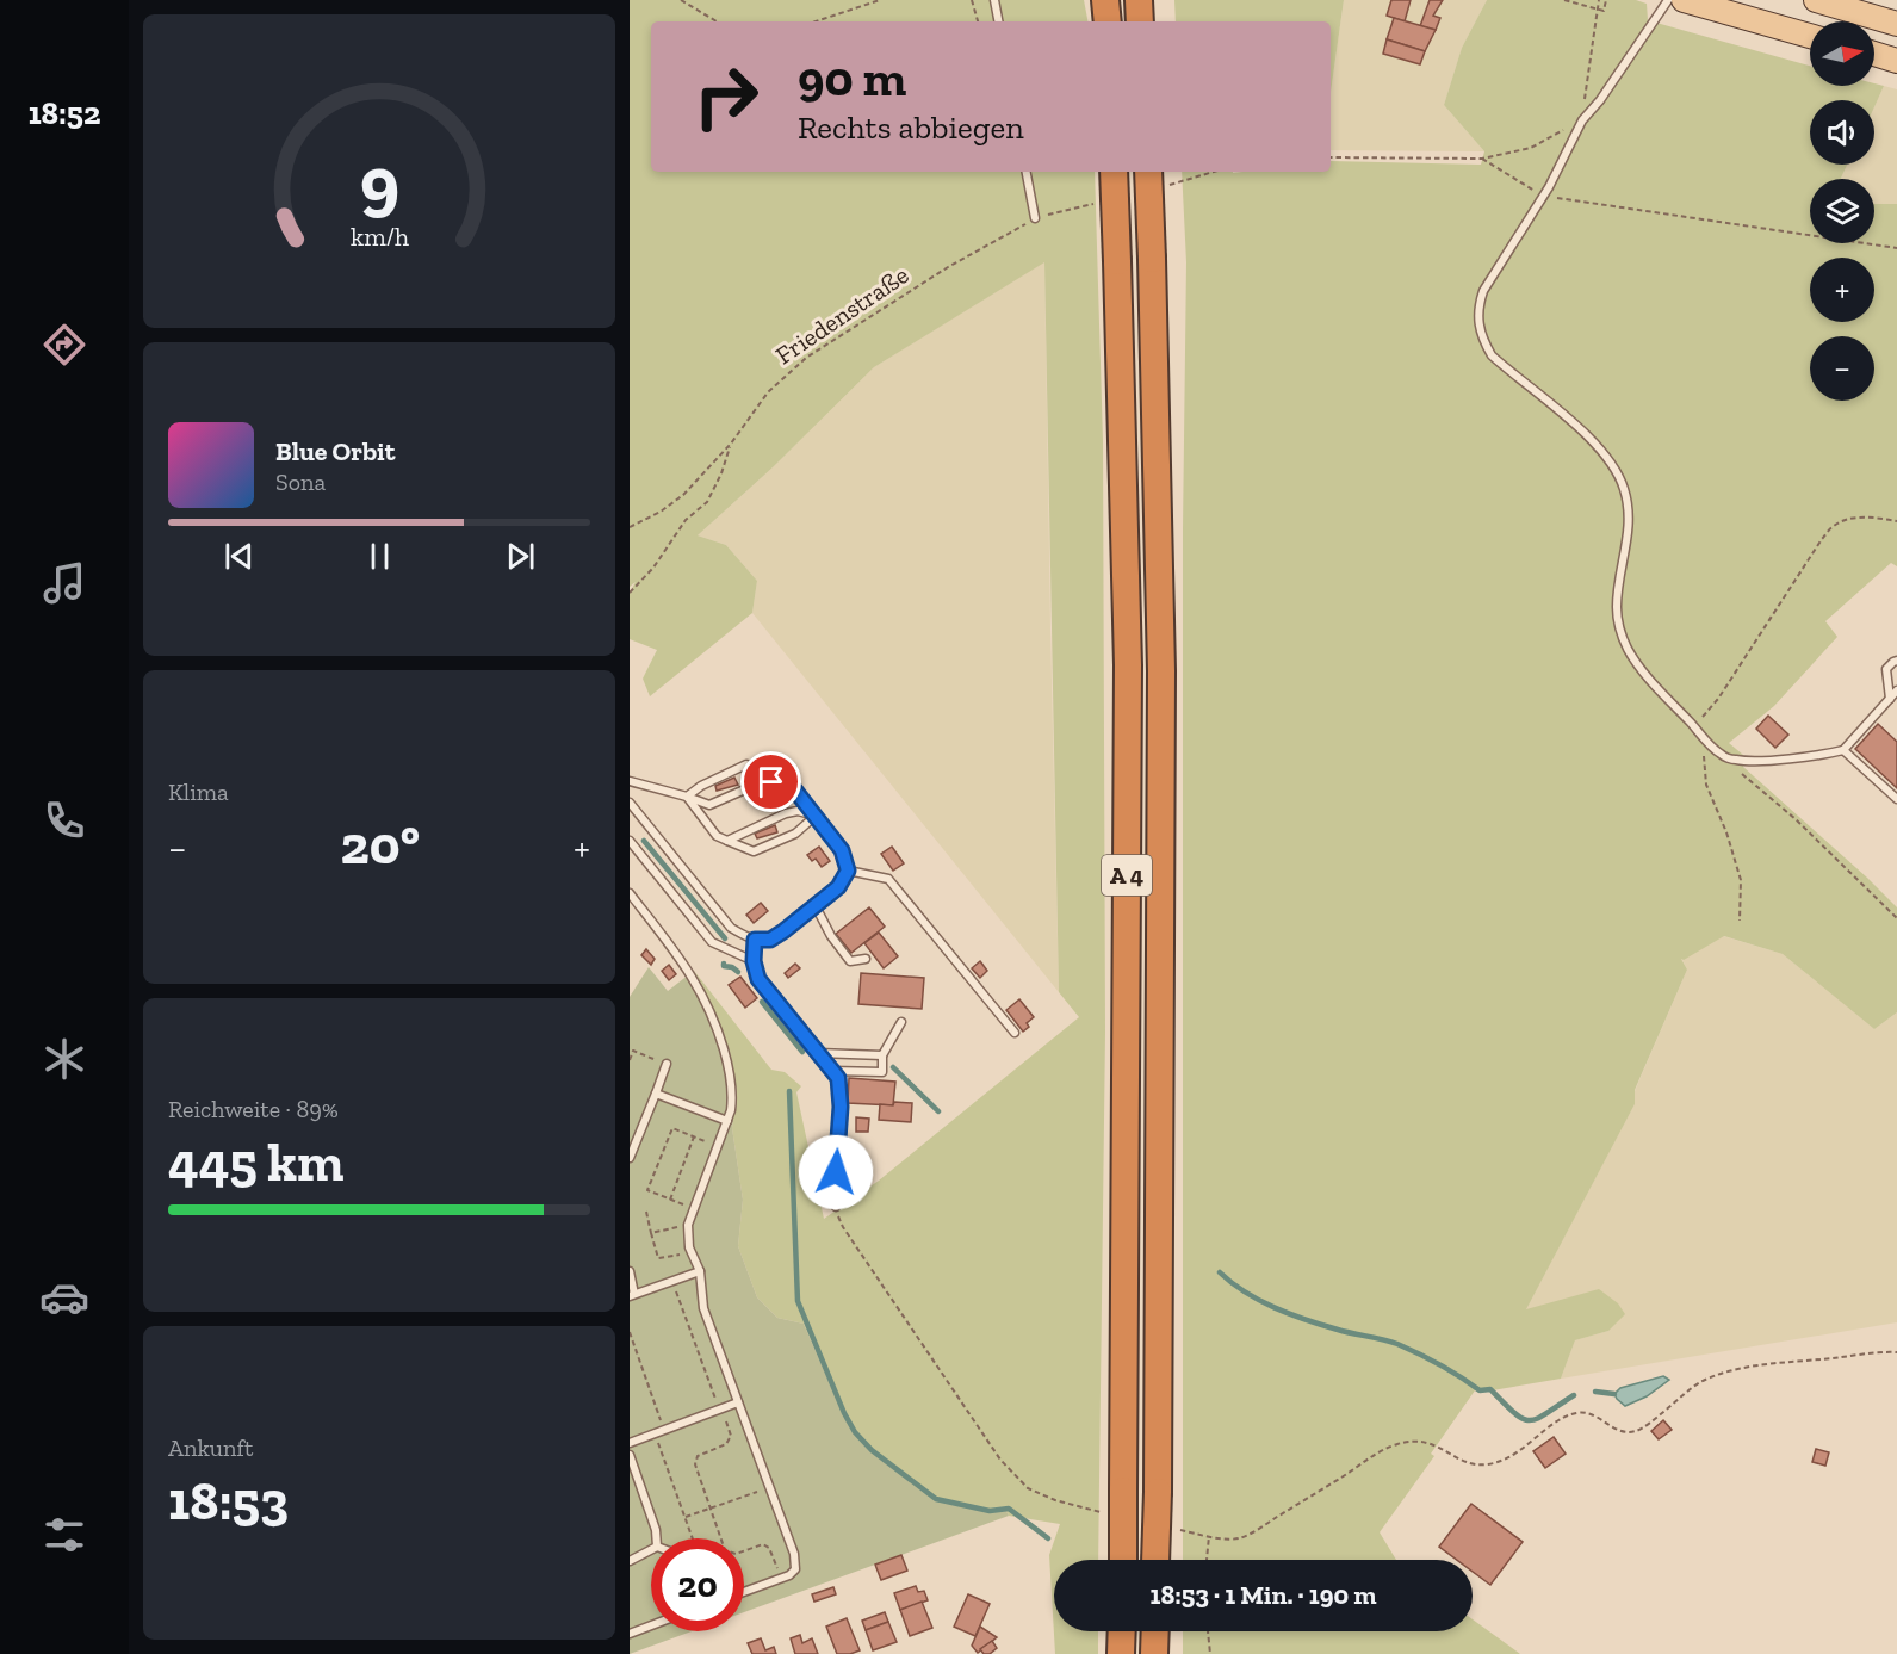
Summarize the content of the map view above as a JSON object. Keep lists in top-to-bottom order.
{
  "streets": {
    "highway": ["A 4"],
    "path": ["Friedenstraße"]
  },
  "north": "right",
  "page": {
    "tabs": "18:52",
    "map_buttons": ["+", "−"],
    "turn": ["90 m", "Rechts abbiegen"],
    "song": ["Blue Orbit", "Sona"],
    "tile": [
      "Klima",
      ["Reichweite · 89%", "445 km"],
      ["Ankunft", "18:53"]
    ],
    "heat": ["−", "20°", "+"],
    "limit": "20",
    "trip": "18:53 · 1 Min. · 190 m",
    "gauge": ["9", "km/h"]
  }
}
